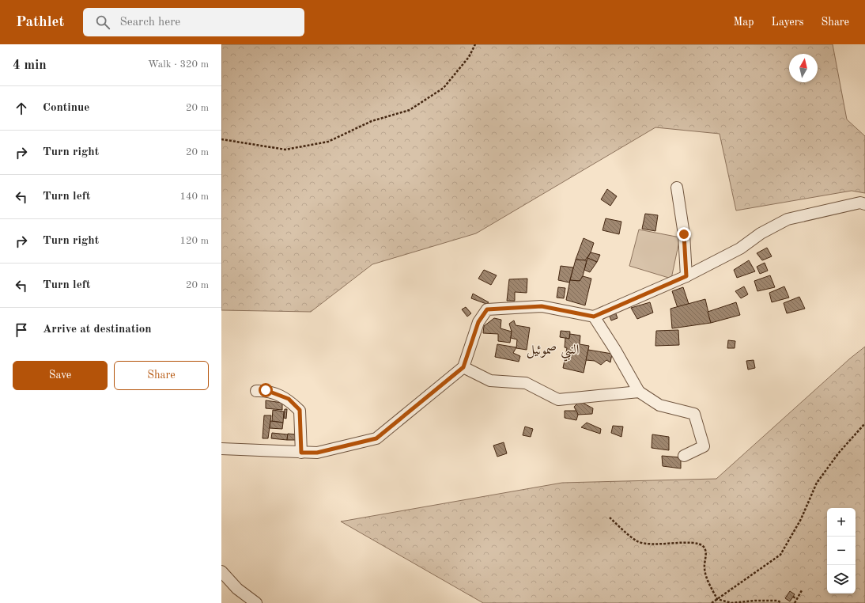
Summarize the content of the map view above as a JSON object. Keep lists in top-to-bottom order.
{
  "districts": ["النبي صموئيل"],
  "north": "top",
  "page": {
    "header": "Pathlet",
    "search": "Search here",
    "nav": ["Map", "Layers", "Share"],
    "heading": ["4 min", "Walk · 320 m"],
    "list": [
      ["Continue", "20 m"],
      ["Turn right", "20 m"],
      ["Turn left", "140 m"],
      ["Turn right", "120 m"],
      ["Turn left", "20 m"],
      "Arrive at destination"
    ],
    "buttons": ["Save", "Share"],
    "map_buttons": ["+", "−"]
  }
}
